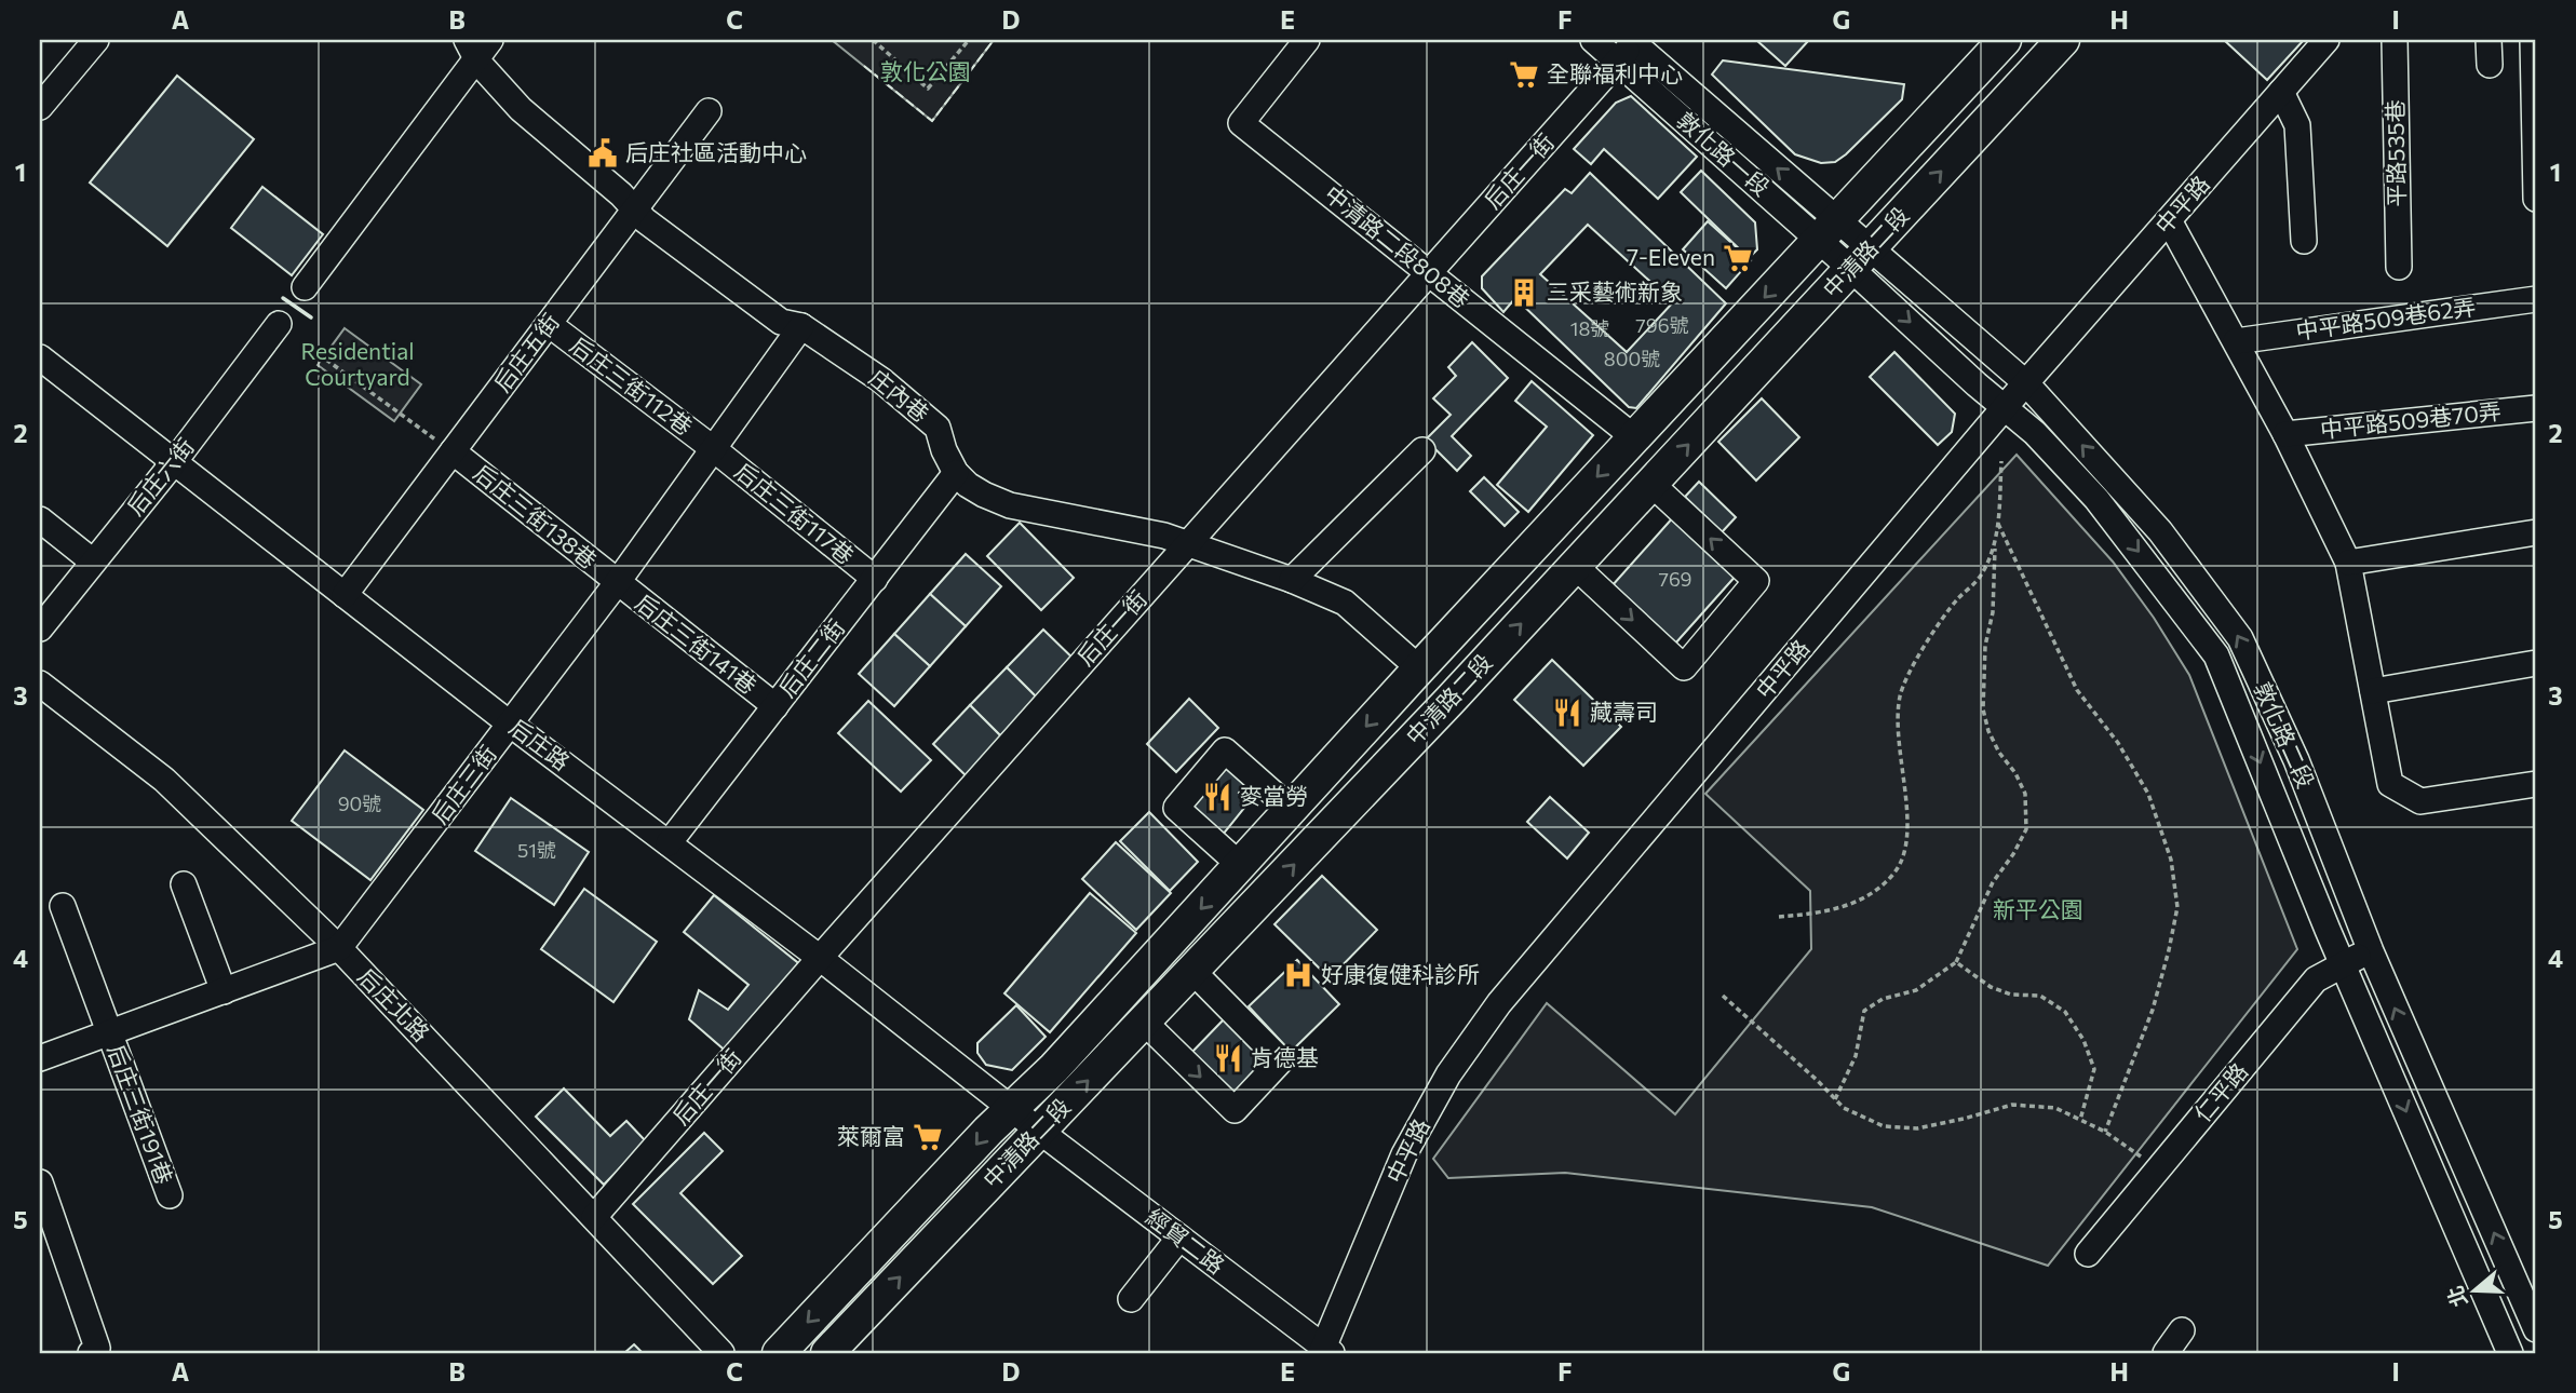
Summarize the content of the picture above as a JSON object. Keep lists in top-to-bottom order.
{
  "streets": {
    "main road": ["中清路二段"],
    "street": [
      "平路535巷",
      "敦化路一段",
      "后庄一街",
      "中平路",
      "中清路二段808巷",
      "中平路509巷62弄",
      "后庄五街",
      "后庄三街112巷",
      "庄內巷",
      "中平路509巷70弄",
      "后庄六街",
      "后庄三街117巷",
      "后庄三街138巷",
      "后庄三街141巷",
      "后庄二街",
      "敦化路二段",
      "后庄路",
      "后庄三街",
      "后庄北路",
      "仁平路",
      "后庄三街191巷",
      "經貿二路"
    ]
  },
  "crossings": [
    ["敦化路一段", "后庄一街"],
    ["敦化路一段", "中清路二段"],
    ["敦化路一段", "敦化路二段"],
    ["后庄一街", "中清路二段808巷"],
    ["后庄一街", "后庄路"],
    ["后庄一街", "后庄北路"],
    ["中平路", "敦化路二段"],
    ["中平路", "經貿二路"],
    ["中清路二段808巷", "中清路二段"],
    ["中清路二段", "敦化路二段"],
    ["中清路二段", "后庄路"],
    ["中清路二段", "經貿二路"],
    ["后庄五街", "后庄三街112巷"],
    ["后庄五街", "庄內巷"],
    ["后庄五街", "后庄三街138巷"],
    ["后庄五街", "后庄路"],
    ["后庄三街112巷", "后庄三街117巷"],
    ["后庄三街112巷", "后庄三街"],
    ["庄內巷", "后庄二街"],
    ["庄內巷", "后庄三街"],
    ["后庄六街", "后庄路"],
    ["后庄三街117巷", "后庄二街"],
    ["后庄三街117巷", "后庄三街"],
    ["后庄三街138巷", "后庄三街141巷"],
    ["后庄三街138巷", "后庄三街"],
    ["后庄三街141巷", "后庄二街"],
    ["后庄三街141巷", "后庄三街"],
    ["后庄二街", "后庄路"],
    ["敦化路二段", "仁平路"],
    ["后庄路", "后庄三街"],
    ["后庄路", "經貿二路"],
    ["后庄三街", "后庄北路"]
  ],
  "parks": ["敦化公園", "Residential Courtyard", "新平公園"],
  "places": {
    "supermarket": ["全聯福利中心", "7-Eleven", "萊爾富"],
    "public building": ["后庄社區活動中心"],
    "building": ["三采藝術新象"],
    "restaurant": ["藏壽司", "麥當勞", "肯德基"],
    "hospital": ["好康復健科診所"]
  },
  "house_numbers": [
    "796號",
    "18號",
    "800號",
    "769",
    "90號",
    "51號"
  ],
  "north": "left",
  "grid": {
    "columns": [
      "A",
      "B",
      "C",
      "D",
      "E",
      "F",
      "G",
      "H",
      "I"
    ],
    "rows": [
      "1",
      "2",
      "3",
      "4",
      "5"
    ]
  }
}
